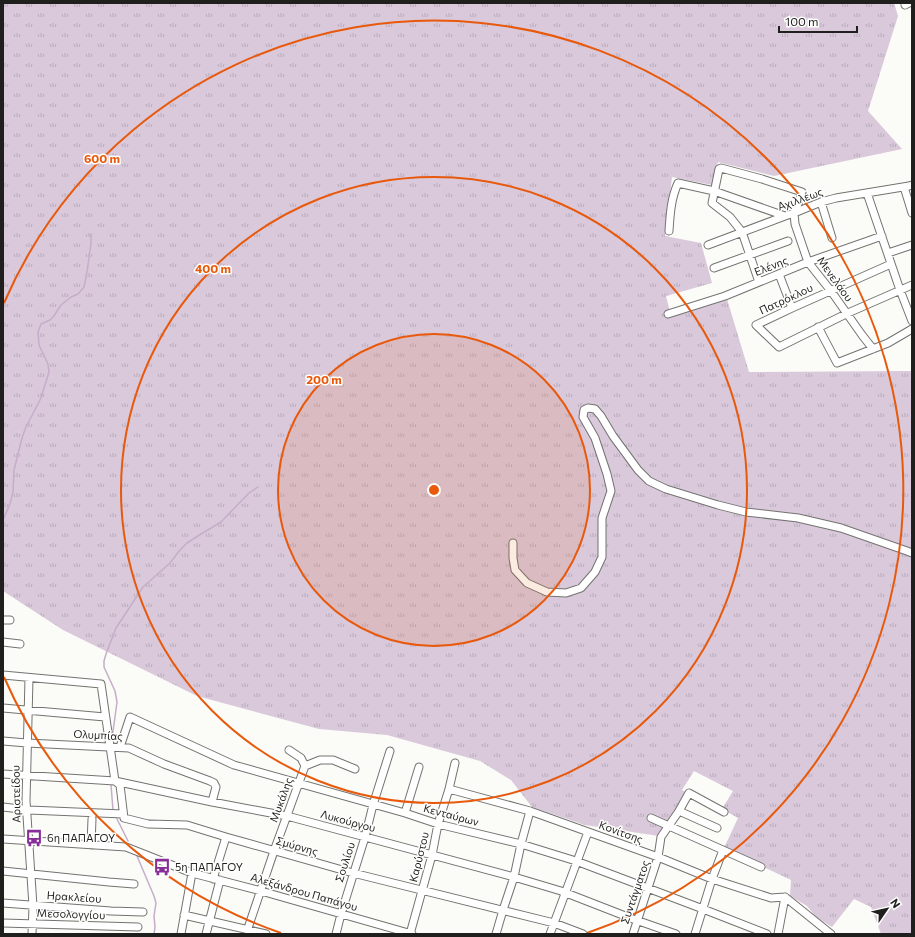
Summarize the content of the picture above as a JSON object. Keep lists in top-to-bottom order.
{
  "streets": {
    "street": [
      "Αχιλλέως",
      "Ελένης",
      "Μενελάου",
      "Πατρόκλου",
      "Ολυμπίας",
      "Αριστείδου",
      "Μυκάλης",
      "Κενταύρων",
      "Λυκούργου",
      "Κονίτσης",
      "Σμύρνης",
      "Καρύστου",
      "Σουλίου",
      "Αλεξάνδρου Παπάγου",
      "Συντάγματος",
      "Ηρακλείου",
      "Μεσολογγίου"
    ]
  },
  "crossings": [
    ["Αχιλλέως", "Μενελάου"],
    ["Ελένης", "Μενελάου"],
    ["Μενελάου", "Πατρόκλου"],
    ["Ολυμπίας", "Αριστείδου"],
    ["Ολυμπίας", "Κενταύρων"],
    ["Ολυμπίας", "Λυκούργου"],
    ["Αριστείδου", "Λυκούργου"],
    ["Αριστείδου", "Σμύρνης"],
    ["Αριστείδου", "Αλεξάνδρου Παπάγου"],
    ["Αριστείδου", "Ηρακλείου"],
    ["Αριστείδου", "Μεσολογγίου"],
    ["Μυκάλης", "Κενταύρων"],
    ["Μυκάλης", "Λυκούργου"],
    ["Μυκάλης", "Σμύρνης"],
    ["Μυκάλης", "Αλεξάνδρου Παπάγου"],
    ["Κενταύρων", "Καρύστου"],
    ["Κενταύρων", "Σουλίου"],
    ["Κενταύρων", "Συντάγματος"],
    ["Λυκούργου", "Καρύστου"],
    ["Λυκούργου", "Σουλίου"],
    ["Λυκούργου", "Συντάγματος"],
    ["Κονίτσης", "Καρύστου"],
    ["Κονίτσης", "Συντάγματος"],
    ["Σμύρνης", "Καρύστου"],
    ["Σμύρνης", "Σουλίου"],
    ["Καρύστου", "Αλεξάνδρου Παπάγου"],
    ["Σουλίου", "Αλεξάνδρου Παπάγου"]
  ],
  "places": {
    "bus stop": ["6η ΠΑΠΑΓΟΥ", "5η ΠΑΠΑΓΟΥ"]
  },
  "scale_bar": "100 m",
  "north": "top right",
  "rings": ["600 m", "400 m", "200 m"]
}
